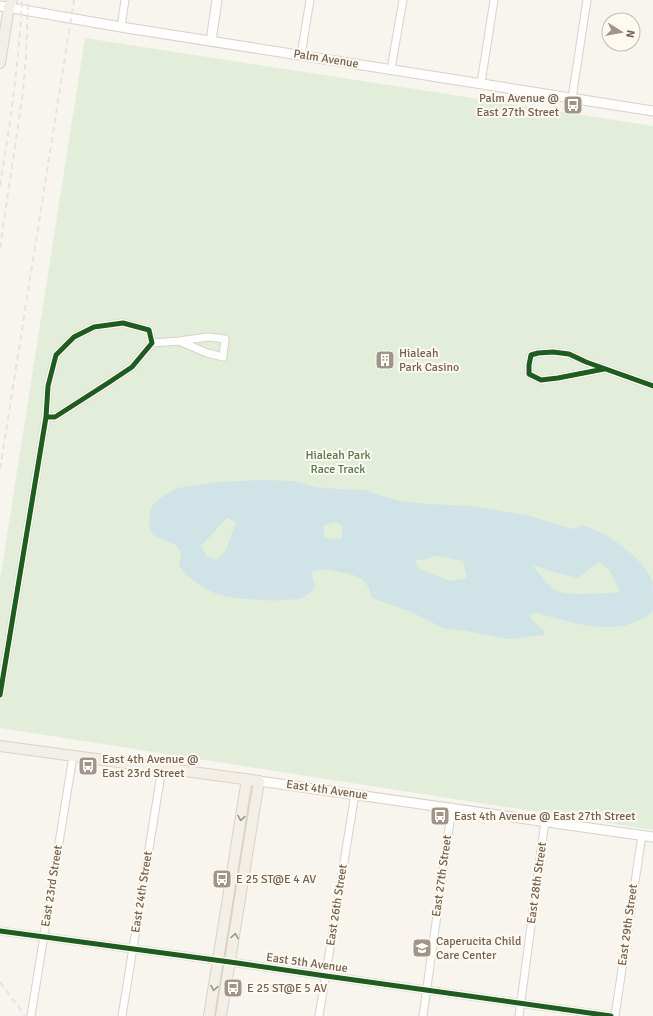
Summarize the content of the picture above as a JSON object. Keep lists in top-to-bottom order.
{
  "streets": {
    "main road": ["Palm Avenue", "East 4th Avenue"],
    "street": [
      "East 27th Street",
      "East 28th Street",
      "East 23rd Street",
      "East 24th Street",
      "East 26th Street",
      "East 29th Street",
      "East 5th Avenue"
    ]
  },
  "crossings": [
    ["East 4th Avenue", "East 27th Street"],
    ["East 4th Avenue", "East 28th Street"],
    ["East 4th Avenue", "East 23rd Street"],
    ["East 4th Avenue", "East 24th Street"],
    ["East 4th Avenue", "East 26th Street"],
    ["East 4th Avenue", "East 29th Street"],
    ["East 27th Street", "East 5th Avenue"],
    ["East 28th Street", "East 5th Avenue"],
    ["East 23rd Street", "East 5th Avenue"],
    ["East 24th Street", "East 5th Avenue"],
    ["East 26th Street", "East 5th Avenue"]
  ],
  "parks": ["Hialeah Park Race Track"],
  "places": {
    "bus stop": [
      "Palm Avenue @ East 27th Street",
      "East 4th Avenue @ East 23rd Street",
      "East 4th Avenue @ East 27th Street",
      "E 25 ST@E 4 AV",
      "E 25 ST@E 5 AV"
    ],
    "building": ["Hialeah Park Casino"],
    "school or university": ["Caperucita Child Care Center"]
  },
  "north": "right"
}
